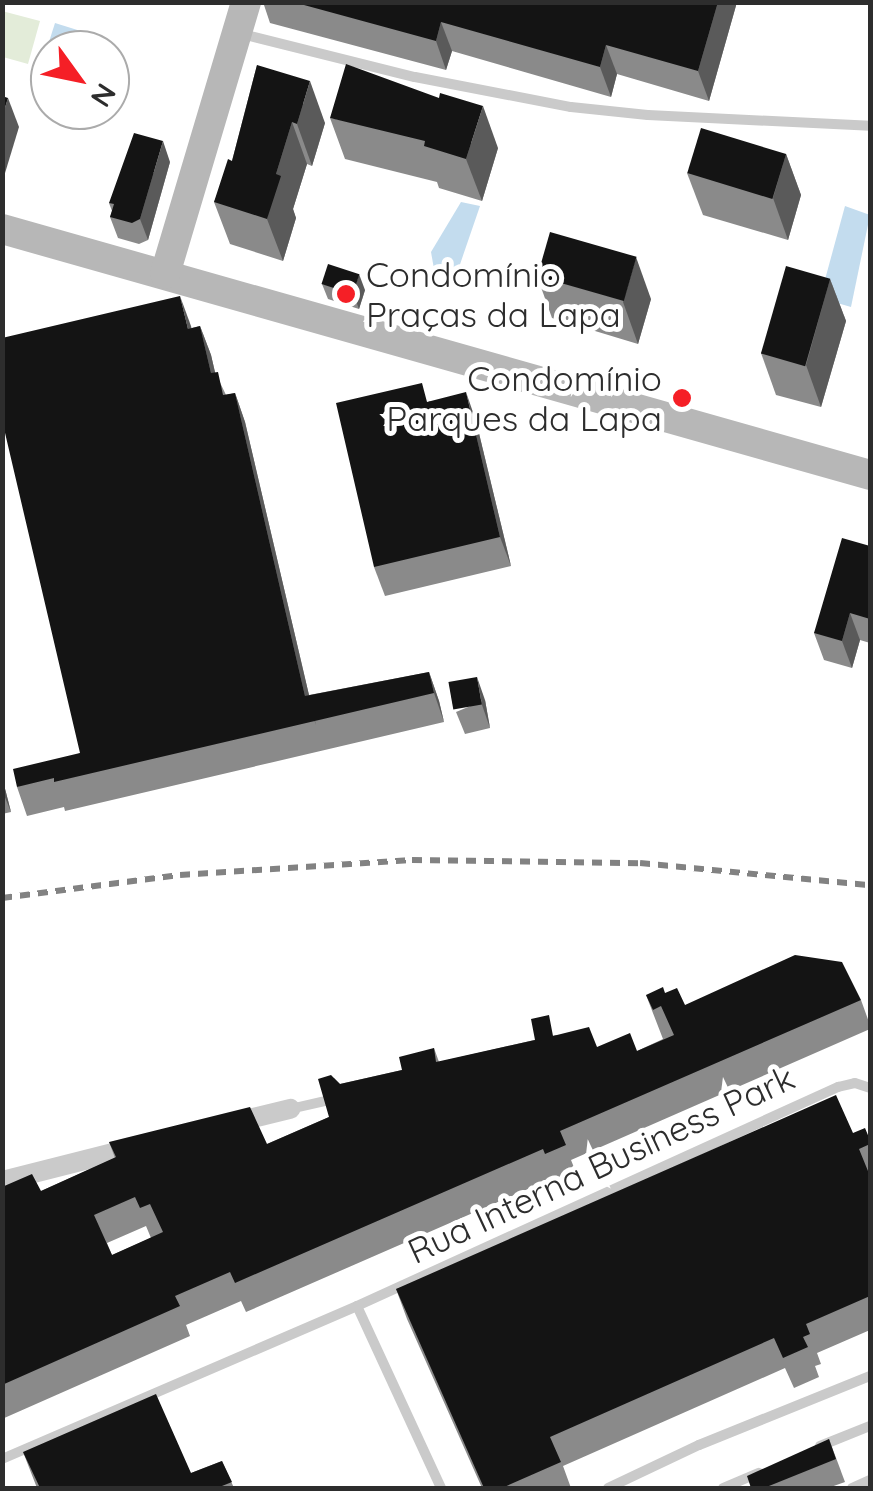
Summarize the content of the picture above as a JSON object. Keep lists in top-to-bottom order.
{
  "streets": {
    "lane": ["Rua Interna Business Park"]
  },
  "places": ["Condomínio Praças da Lapa", "Condomínio Parques da Lapa"],
  "north": "bottom right"
}
